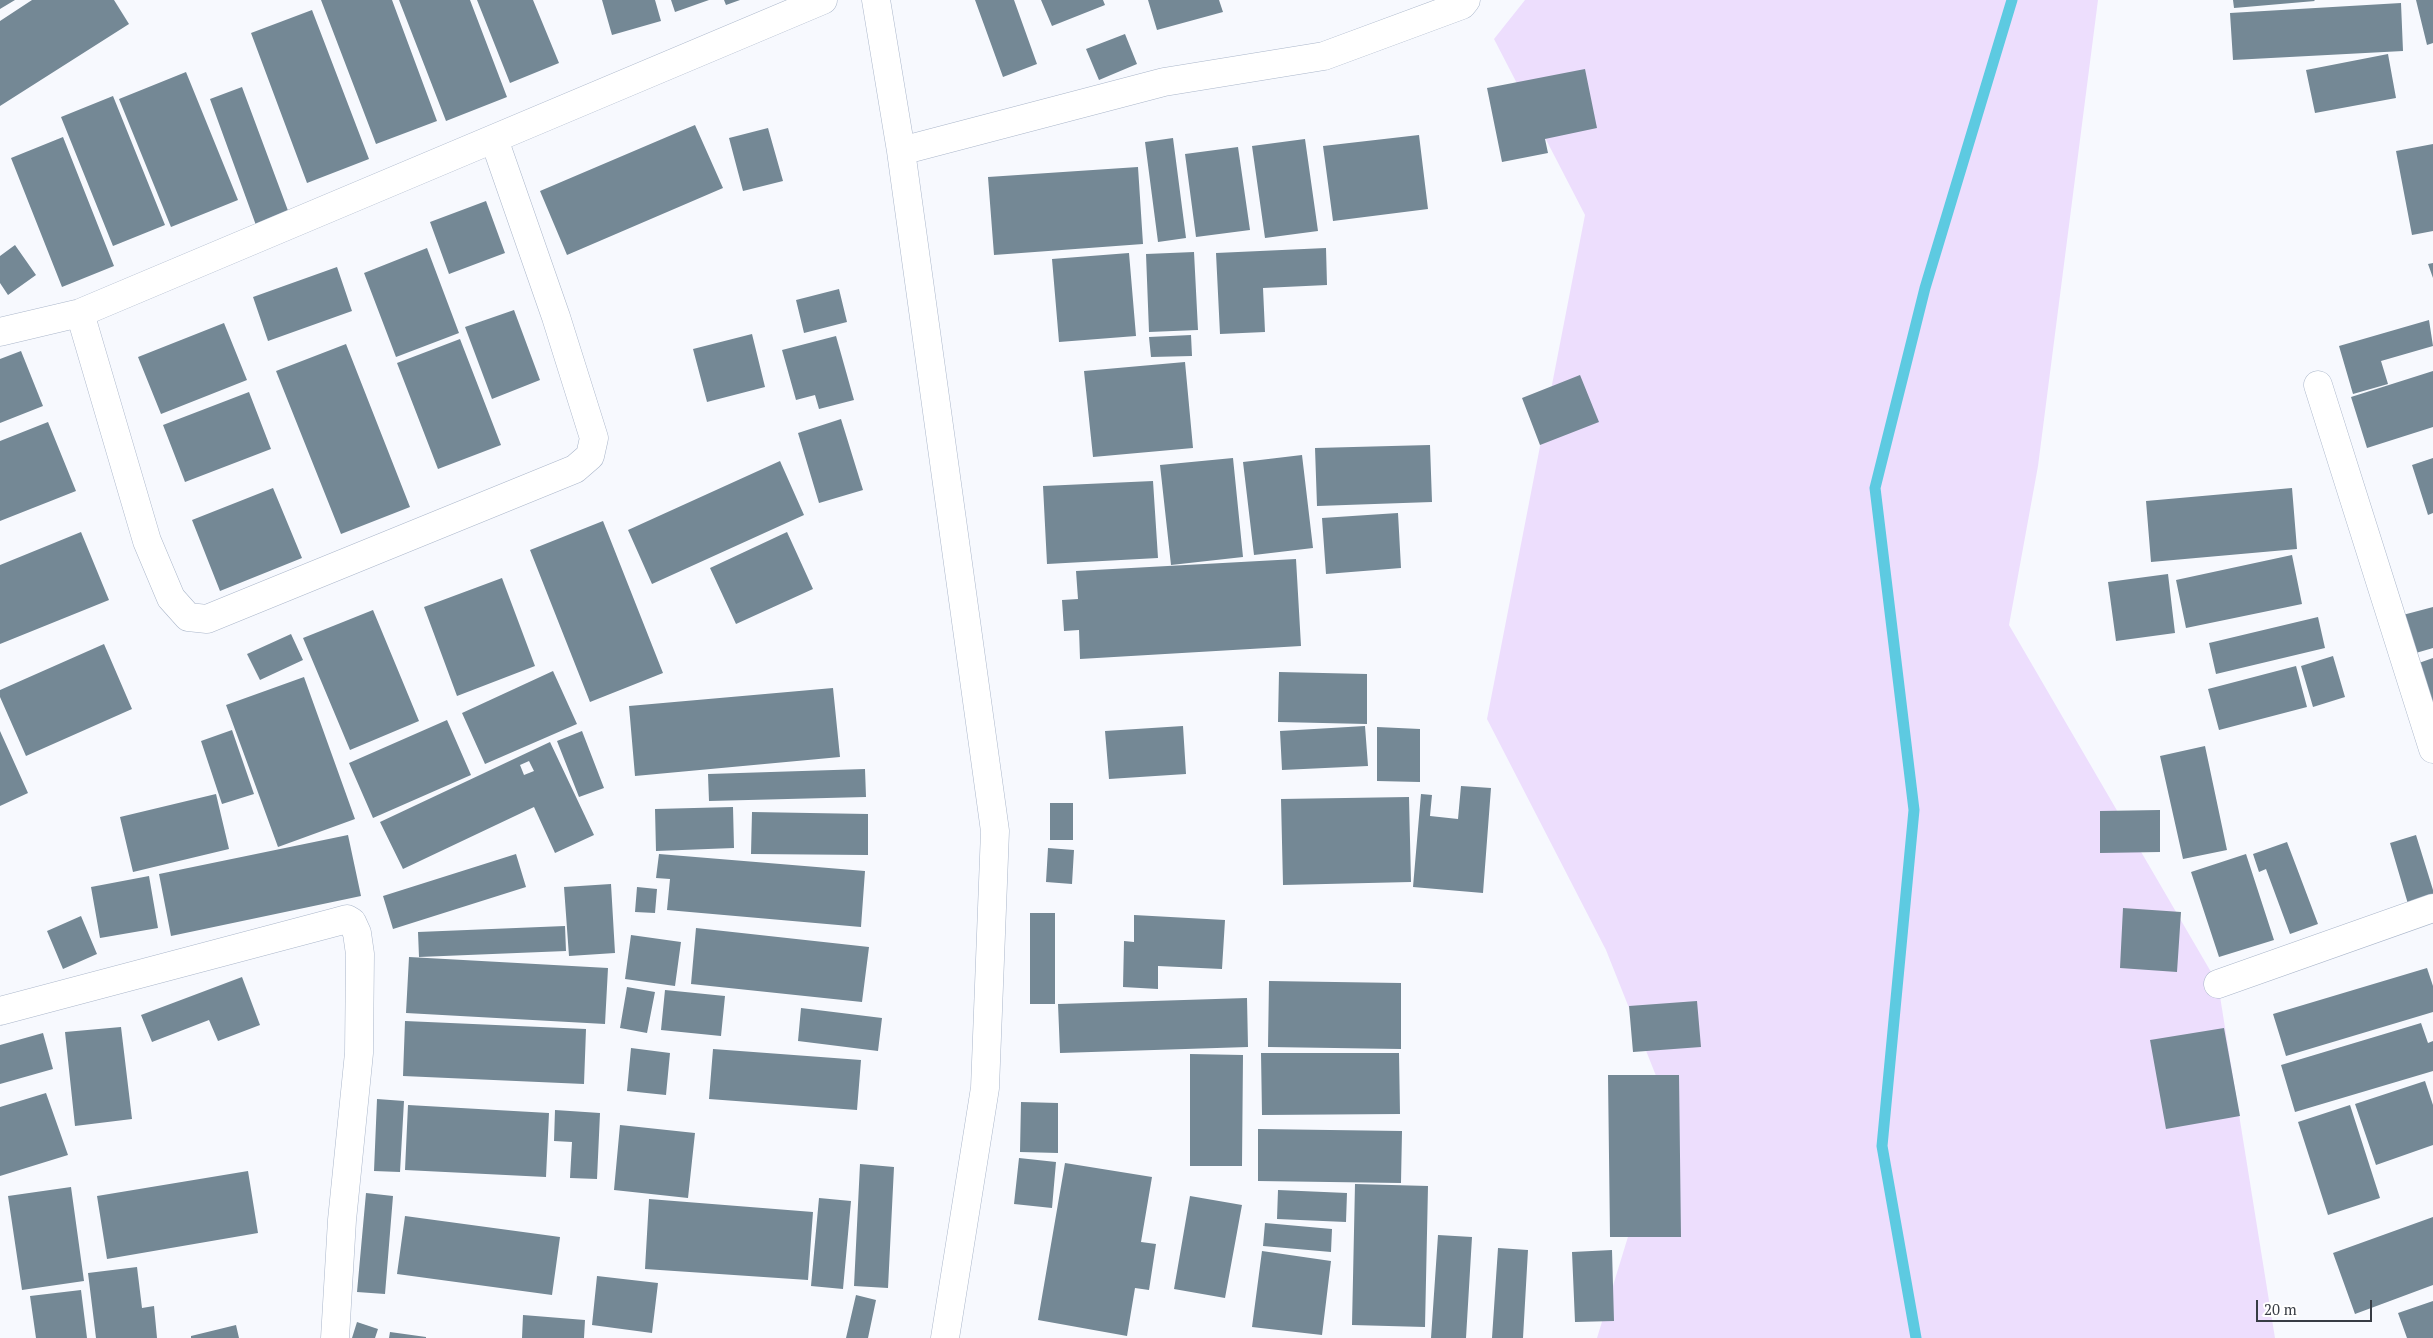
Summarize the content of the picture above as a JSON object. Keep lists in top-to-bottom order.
{
  "scale_bar": "20 m"
}
